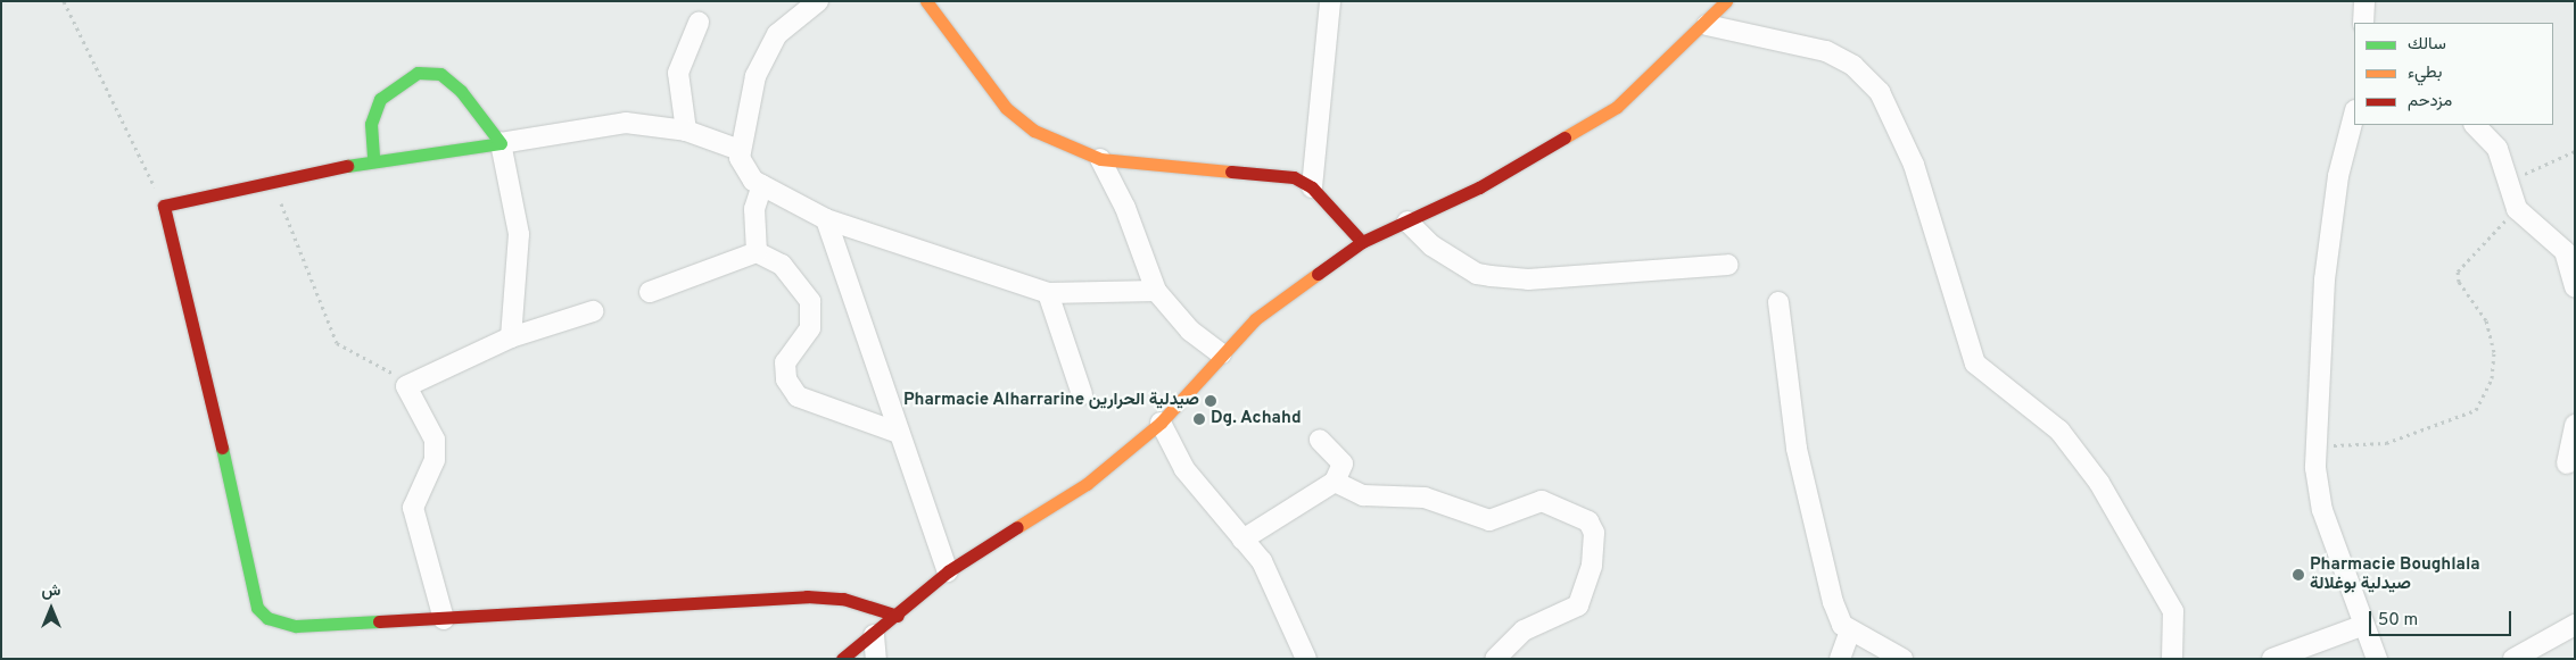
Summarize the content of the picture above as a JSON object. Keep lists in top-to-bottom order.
{
  "places": ["Pharmacie Alharrarine صيدلية الحرارين", "Dg. Achahd", "Pharmacie Boughlala صيدلية بوغلالة"],
  "legend": ["سالك", "بطيء", "مزدحم"],
  "scale_bar": "50 m",
  "north": "top"
}
